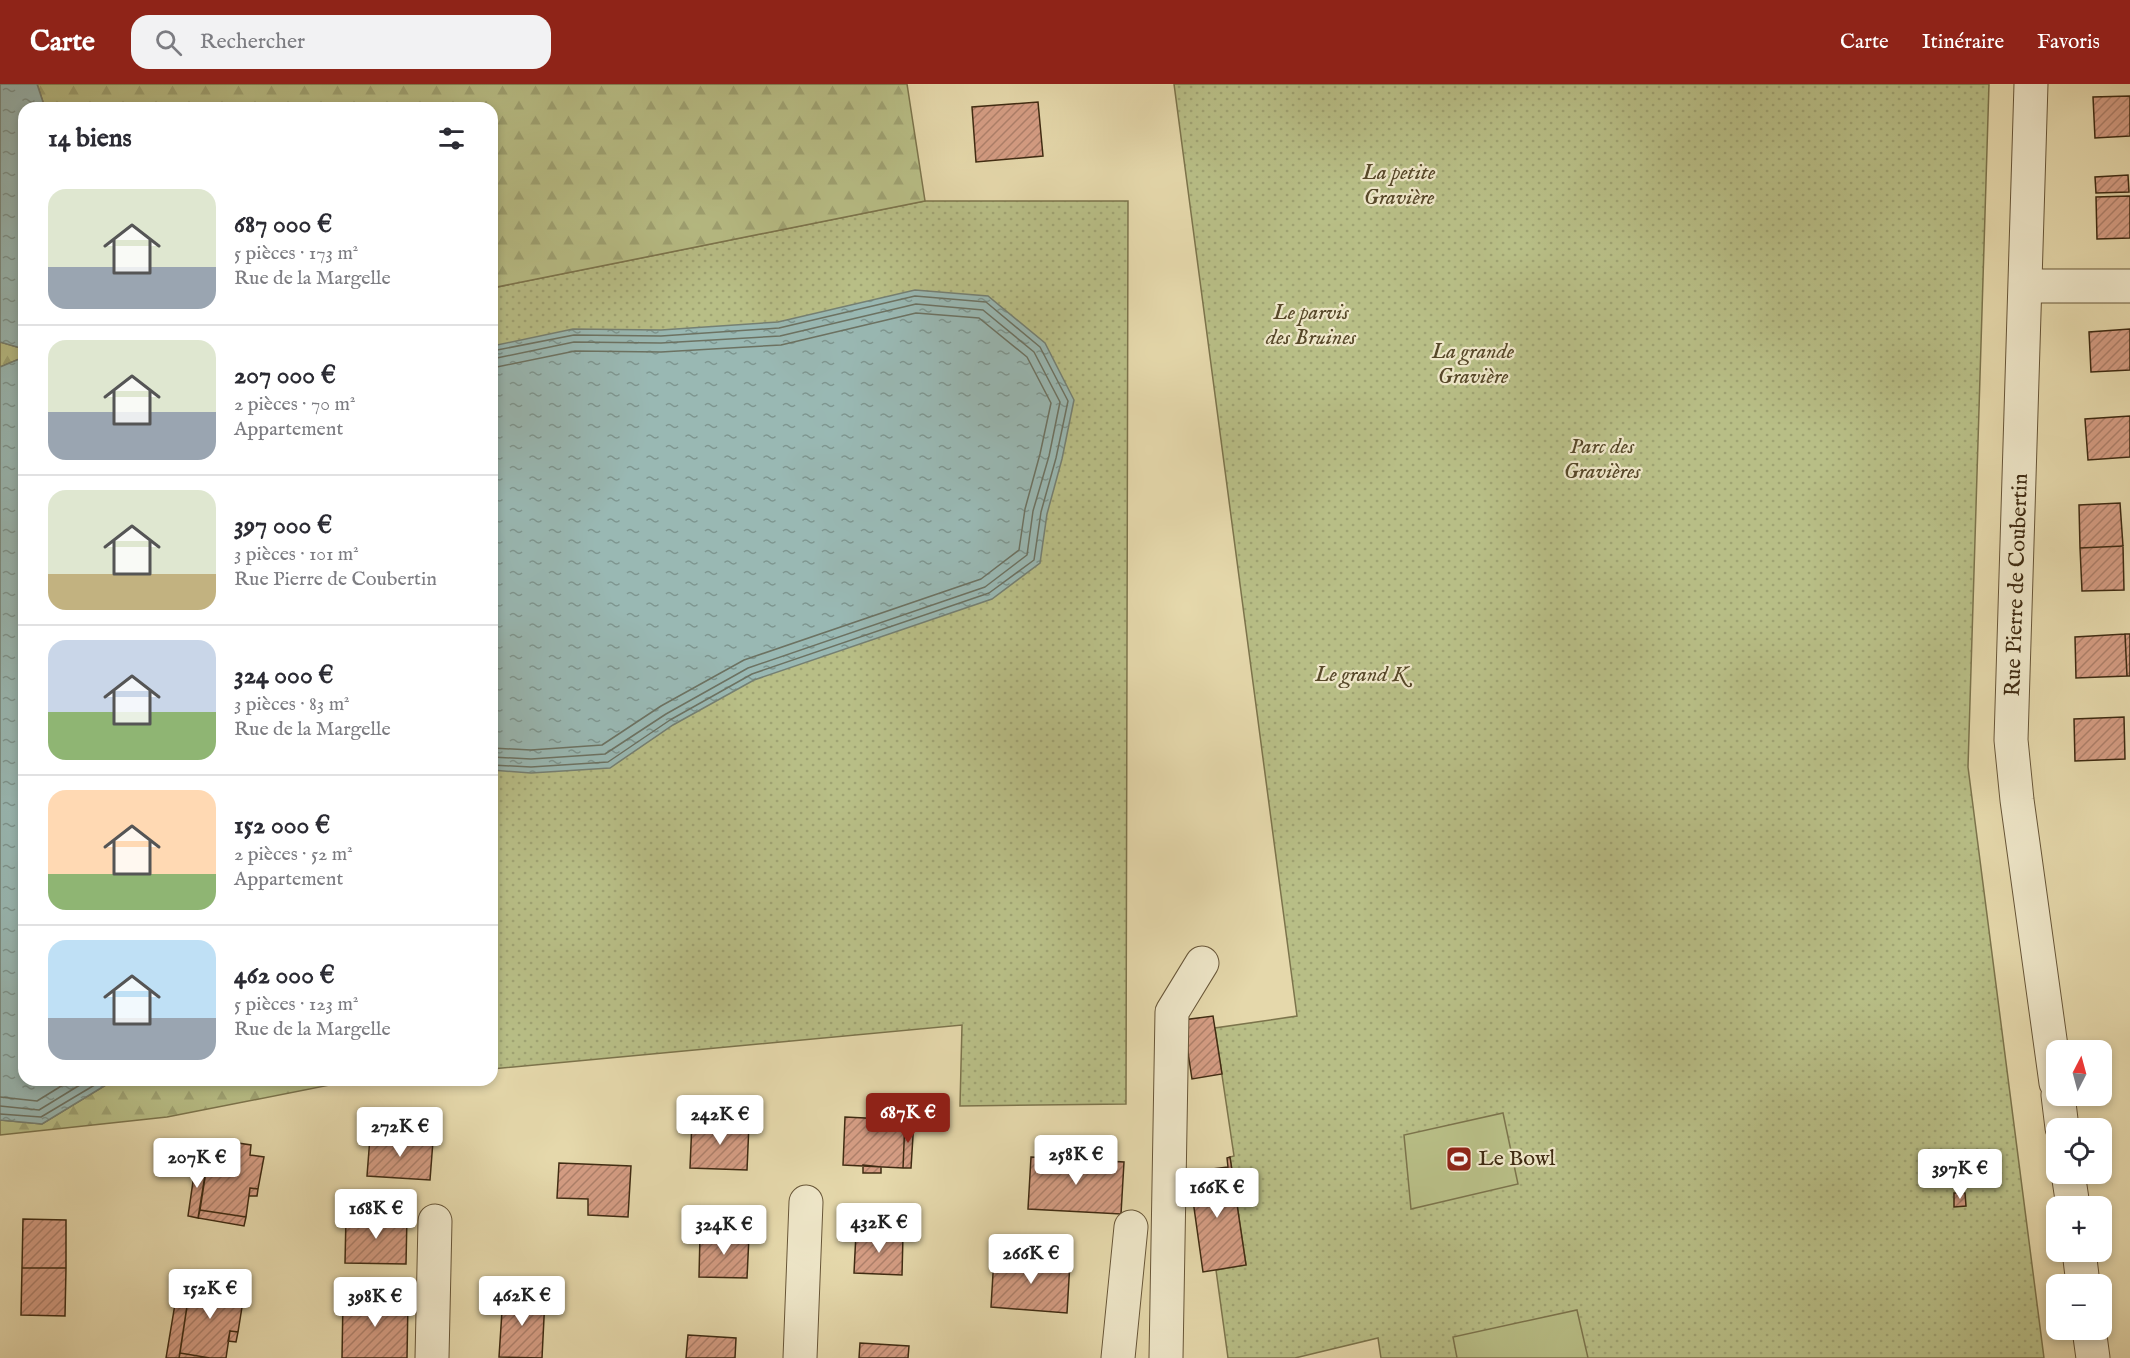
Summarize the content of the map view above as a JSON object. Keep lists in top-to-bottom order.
{
  "streets": {
    "street": ["Rue Pierre de Coubertin"]
  },
  "parks": [
    "La petite Gravière",
    "Le parvis des Bruines",
    "La grande Gravière",
    "Parc des Gravières",
    "Le grand K"
  ],
  "places": {
    "sports": ["Le Bowl"]
  },
  "north": "top",
  "page": {
    "header": "Carte",
    "search": "Rechercher",
    "nav": ["Carte", "Itinéraire", "Favoris"],
    "heading": "14 biens",
    "list": [
      {
        "name": "687 000 €",
        "note": "5 pièces · 173 m² · Rue de la Margelle"
      },
      {
        "name": "207 000 €",
        "note": "2 pièces · 70 m² · Appartement"
      },
      {
        "name": "397 000 €",
        "note": "3 pièces · 101 m² · Rue Pierre de Coubertin"
      },
      {
        "name": "324 000 €",
        "note": "3 pièces · 83 m² · Rue de la Margelle"
      },
      {
        "name": "152 000 €",
        "note": "2 pièces · 52 m² · Appartement"
      },
      {
        "name": "462 000 €",
        "note": "5 pièces · 123 m² · Rue de la Margelle"
      }
    ],
    "map_buttons": ["+", "−"],
    "price": [
      "687K €",
      "242K €",
      "272K €",
      "258K €",
      "207K €",
      "397K €",
      "166K €",
      "168K €",
      "432K €",
      "324K €",
      "266K €",
      "152K €",
      "462K €",
      "398K €"
    ]
  }
}
